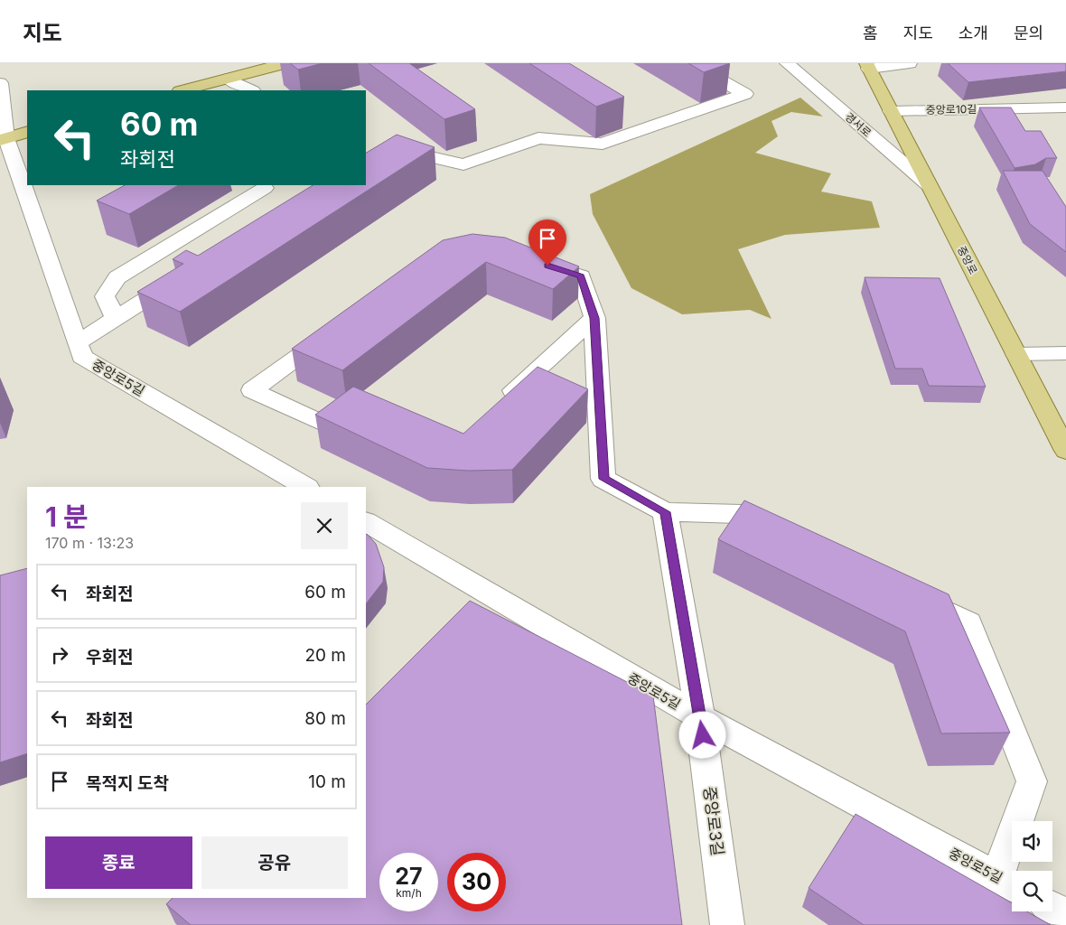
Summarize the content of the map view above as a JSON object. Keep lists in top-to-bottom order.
{
  "streets": {
    "main road": ["중앙로"],
    "street": [
      "중앙로10길",
      "경서로",
      "중앙로5길",
      "중앙로3길"
    ]
  },
  "crossings": [
    ["중앙로10길", "중앙로"],
    ["경서로", "중앙로"],
    ["중앙로5길", "중앙로3길"]
  ],
  "page": {
    "header": "지도",
    "nav": [
      "홈",
      "지도",
      "소개",
      "문의"
    ],
    "turn": ["60 m", "좌회전"],
    "heading": ["1 분", "170 m · 13:23"],
    "list": [
      {
        "name": "좌회전",
        "value": "60 m"
      },
      {
        "name": "우회전",
        "value": "20 m"
      },
      {
        "name": "좌회전",
        "value": "80 m"
      },
      {
        "name": "목적지 도착",
        "value": "10 m"
      }
    ],
    "buttons": ["종료", "공유"],
    "speed": "27 km/h",
    "limit": "30"
  }
}
